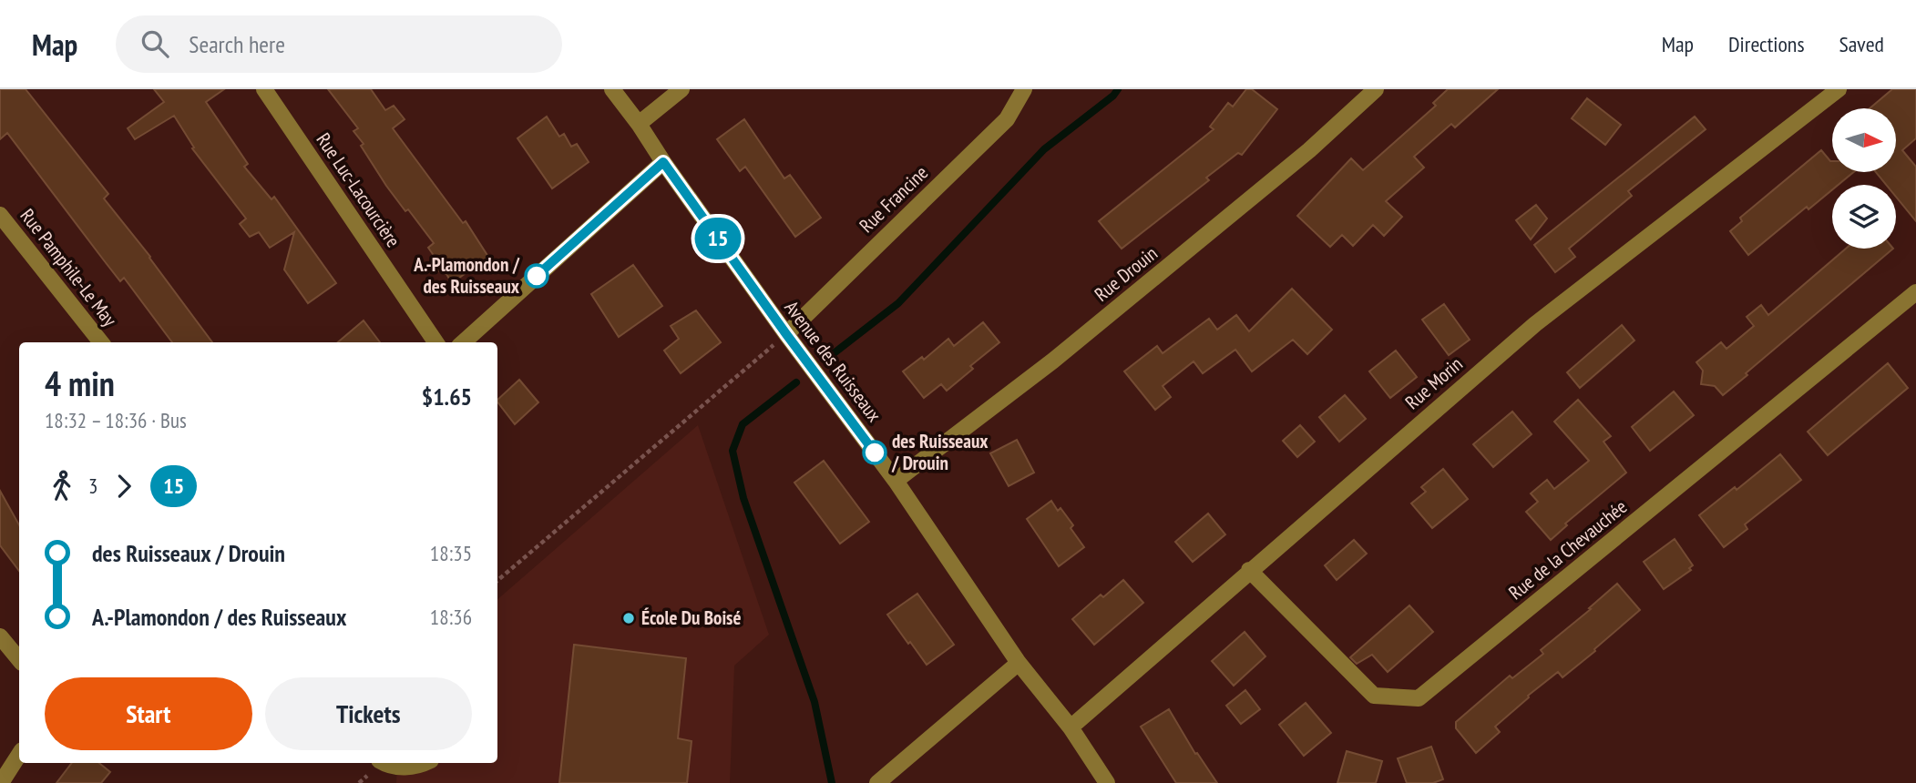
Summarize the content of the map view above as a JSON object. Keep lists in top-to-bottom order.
{
  "streets": {
    "street": [
      "Rue Luc-Lacourcière",
      "Rue Francine",
      "Rue Pamphile-Le May",
      "Rue Drouin",
      "Avenue des Ruisseaux",
      "Rue Morin",
      "Rue de la Chevauchée"
    ]
  },
  "crossings": [
    ["Rue Francine", "Avenue des Ruisseaux"],
    ["Rue Drouin", "Avenue des Ruisseaux"],
    ["Avenue des Ruisseaux", "Rue Morin"],
    ["Rue Morin", "Rue de la Chevauchée"]
  ],
  "places": ["A.-Plamondon / des Ruisseaux", "des Ruisseaux / Drouin", "École Du Boisé"],
  "lines": ["bus line 15"],
  "north": "right",
  "page": {
    "header": "Map",
    "search": "Search here",
    "nav": ["Map", "Directions", "Saved"],
    "on_map": "15",
    "heading": ["4 min", "18:32 – 18:36 · Bus", "$1.65"],
    "legs": ["3", "15"],
    "list": [
      {
        "name": "des Ruisseaux / Drouin",
        "value": "18:35"
      },
      {
        "name": "A.-Plamondon / des Ruisseaux",
        "value": "18:36"
      }
    ],
    "buttons": ["Start", "Tickets"]
  }
}
